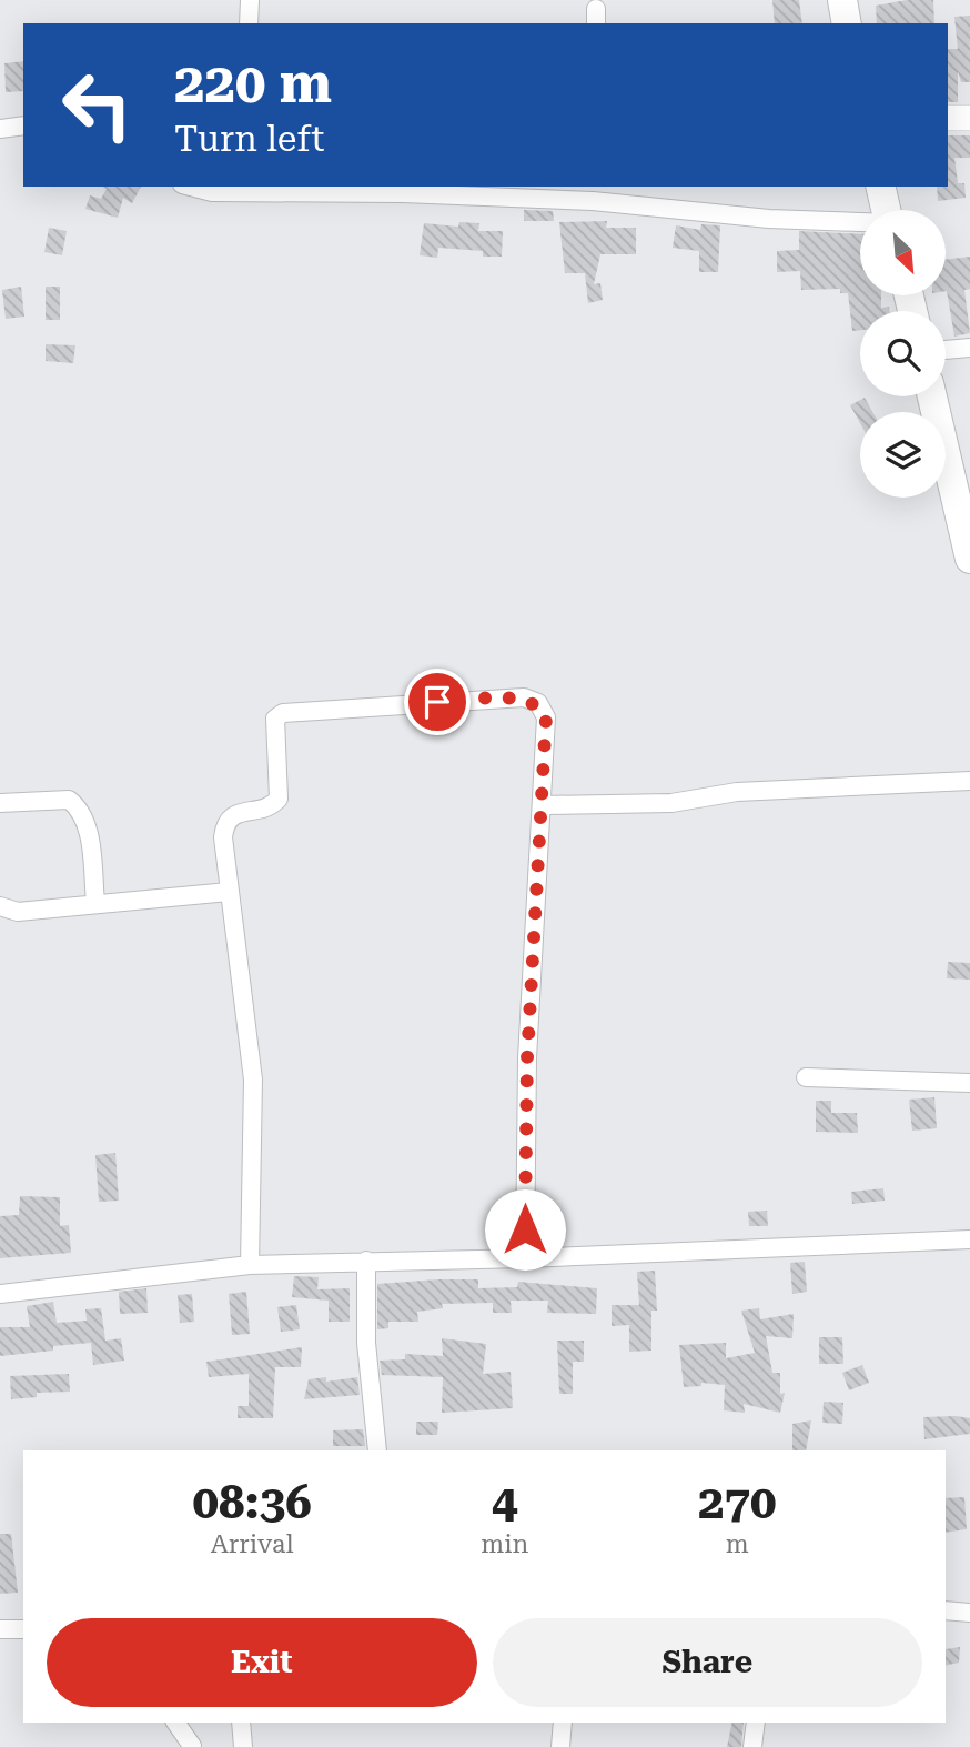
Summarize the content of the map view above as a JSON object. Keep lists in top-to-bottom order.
{
  "north": "bottom right",
  "page": {
    "turn": ["220 m", "Turn left"],
    "eta": [
      "08:36",
      "Arrival",
      "4",
      "min",
      "270",
      "m"
    ],
    "buttons": ["Exit", "Share"]
  }
}
